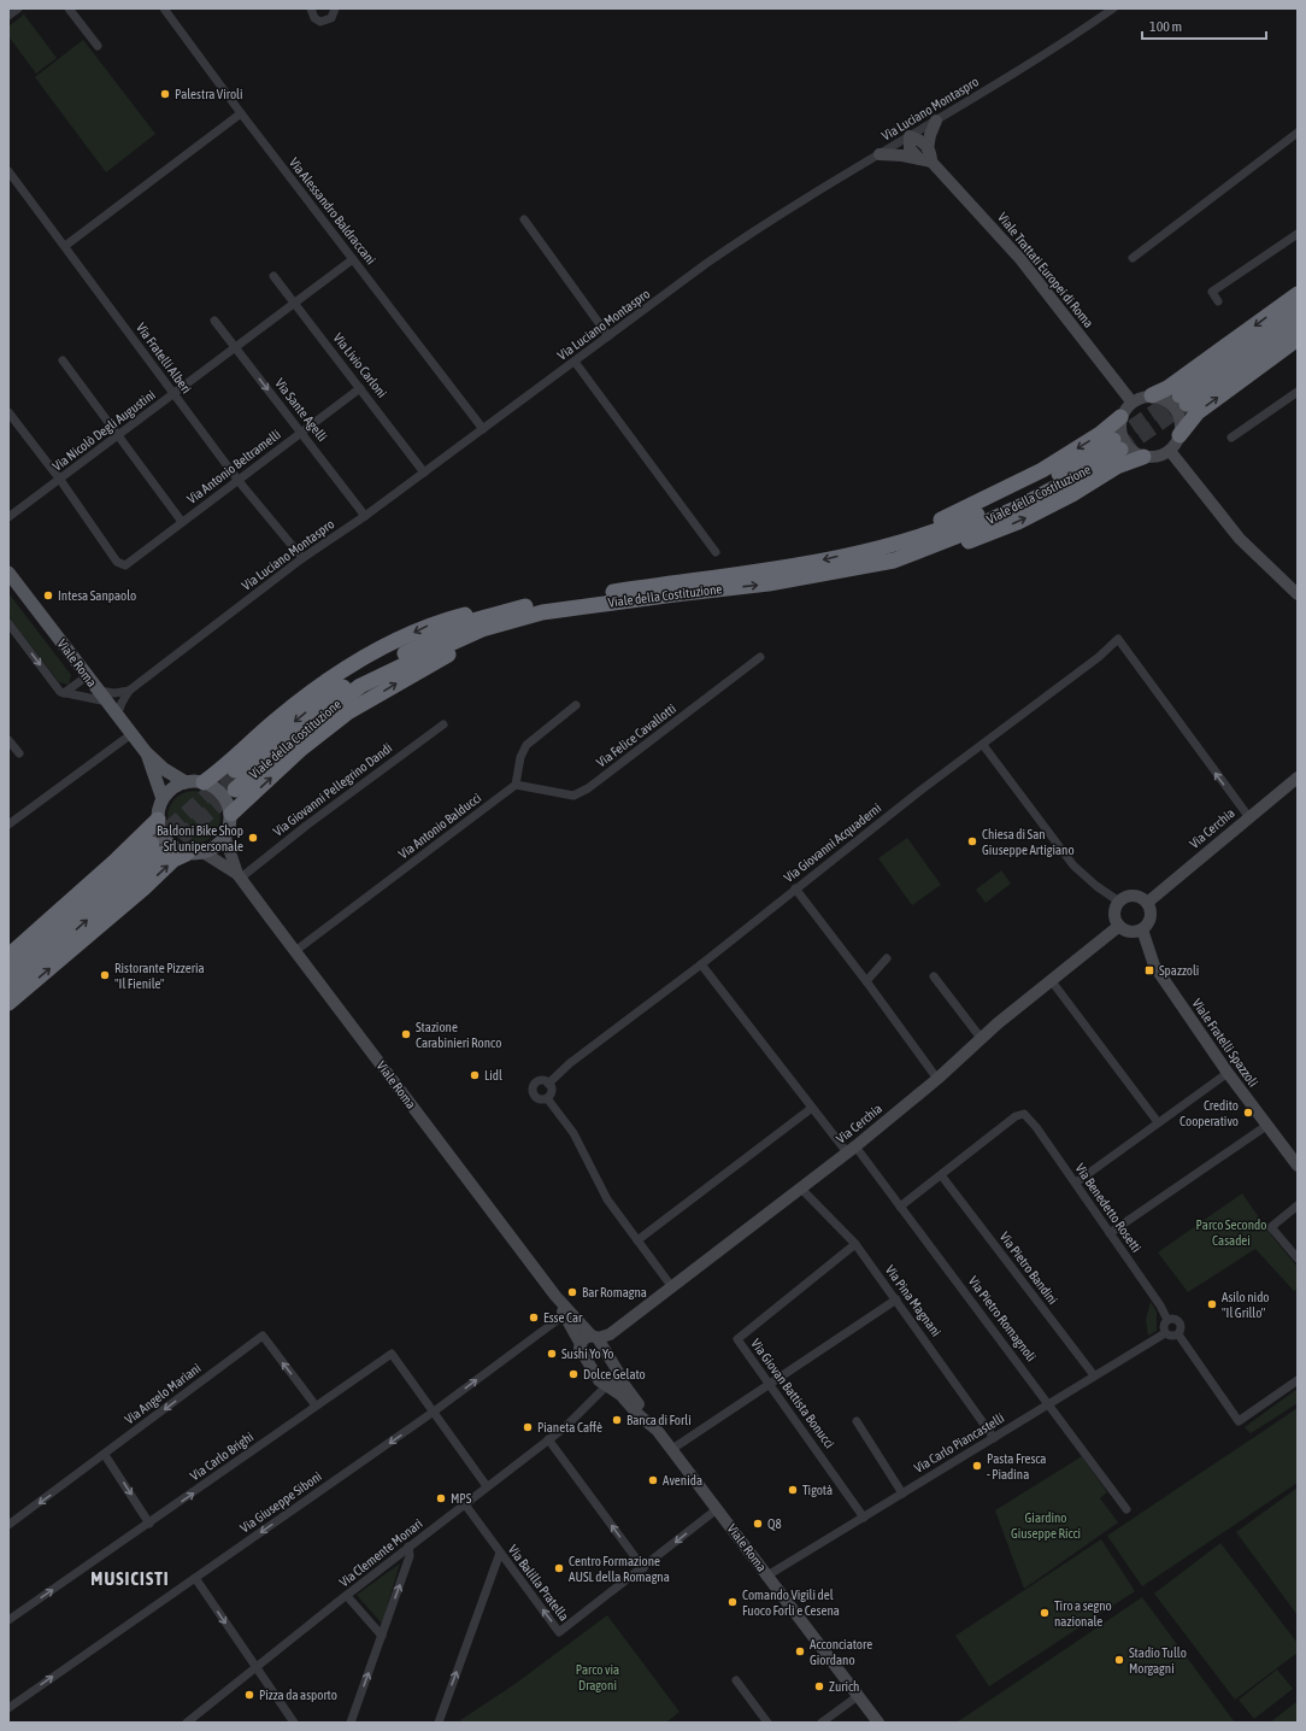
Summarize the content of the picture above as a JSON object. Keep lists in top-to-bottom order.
{
  "streets": {
    "highway": ["Viale della Costituzione"],
    "main road": ["Viale Roma"],
    "street": [
      "Via Luciano Montaspro",
      "Via Alessandro Baldraccani",
      "Viale Trattati Europei di Roma",
      "Via Fratelli Alberi",
      "Via Livio Carloni",
      "Via Sante Agelli",
      "Via Nicolò Degli Augustini",
      "Via Antonio Beltramelli",
      "Via Felice Cavallotti",
      "Via Giovanni Pellegrino Dandi",
      "Via Antonio Balducci",
      "Via Cerchia",
      "Via Giovanni Acquaderni",
      "Viale Fratelli Spazzoli",
      "Via Benedetto Rosetti",
      "Via Pietro Bandini",
      "Via Pina Magnani",
      "Via Pietro Romagnoli",
      "Via Angelo Mariani",
      "Via Giovan Battista Bonucci",
      "Via Carlo Piancastelli",
      "Via Carlo Brighi",
      "Via Giuseppe Siboni",
      "Via Clemente Monari",
      "Via Balilla Pratella"
    ]
  },
  "crossings": [
    ["Via Luciano Montaspro", "Via Alessandro Baldraccani"],
    ["Via Luciano Montaspro", "Viale Trattati Europei di Roma"],
    ["Via Luciano Montaspro", "Via Fratelli Alberi"],
    ["Via Luciano Montaspro", "Via Livio Carloni"],
    ["Via Luciano Montaspro", "Via Sante Agelli"],
    ["Via Luciano Montaspro", "Viale Roma"],
    ["Via Alessandro Baldraccani", "Via Nicolò Degli Augustini"],
    ["Via Fratelli Alberi", "Via Nicolò Degli Augustini"],
    ["Via Fratelli Alberi", "Via Antonio Beltramelli"],
    ["Via Livio Carloni", "Via Nicolò Degli Augustini"],
    ["Via Livio Carloni", "Via Antonio Beltramelli"],
    ["Via Sante Agelli", "Via Nicolò Degli Augustini"],
    ["Via Sante Agelli", "Via Antonio Beltramelli"],
    ["Via Nicolò Degli Augustini", "Via Antonio Beltramelli"],
    ["Viale Roma", "Via Giovanni Pellegrino Dandi"],
    ["Viale Roma", "Via Antonio Balducci"],
    ["Viale Roma", "Via Cerchia"],
    ["Viale Roma", "Via Carlo Piancastelli"],
    ["Viale Roma", "Via Giuseppe Siboni"],
    ["Viale Roma", "Via Clemente Monari"],
    ["Viale Roma", "Via Balilla Pratella"],
    ["Via Felice Cavallotti", "Via Antonio Balducci"],
    ["Via Cerchia", "Via Giovanni Acquaderni"],
    ["Via Cerchia", "Viale Fratelli Spazzoli"],
    ["Via Cerchia", "Via Pina Magnani"],
    ["Via Cerchia", "Via Pietro Romagnoli"],
    ["Via Giovanni Acquaderni", "Via Pietro Romagnoli"],
    ["Via Benedetto Rosetti", "Via Pietro Bandini"],
    ["Via Benedetto Rosetti", "Via Carlo Piancastelli"],
    ["Via Pietro Bandini", "Via Carlo Piancastelli"],
    ["Via Pina Magnani", "Via Giovan Battista Bonucci"],
    ["Via Pina Magnani", "Via Carlo Piancastelli"],
    ["Via Pietro Romagnoli", "Via Carlo Piancastelli"],
    ["Via Angelo Mariani", "Via Carlo Brighi"],
    ["Via Giovan Battista Bonucci", "Via Carlo Piancastelli"],
    ["Via Carlo Brighi", "Via Giuseppe Siboni"],
    ["Via Clemente Monari", "Via Balilla Pratella"]
  ],
  "one_way": ["Via Sante Agelli", "Via Angelo Mariani", "Via Carlo Brighi"],
  "districts": ["MUSICISTI"],
  "parks": ["Parco Secondo Casadei", "Giardino Giuseppe Ricci", "Parco via Dragoni"],
  "places": {
    "other": [
      "Palestra Viroli",
      "Intesa Sanpaolo",
      "Baldoni Bike Shop Srl unipersonale",
      "Chiesa di San Giuseppe Artigiano",
      "Ristorante Pizzeria \"Il Fienile\"",
      "Stazione Carabinieri Ronco",
      "Lidl",
      "Credito Cooperativo",
      "Bar Romagna",
      "Asilo nido \"Il Grillo\"",
      "Esse Car",
      "Sushi Yo Yo",
      "Dolce Gelato",
      "Banca di Forlì",
      "Pianeta Caffè",
      "Pasta Fresca - Piadina",
      "Avenida",
      "Tigotà",
      "MPS",
      "Q8",
      "Centro Formazione AUSL della Romagna",
      "Comando Vigili del Fuoco Forlì e Cesena",
      "Tiro a segno nazionale",
      "Acconciatore Giordano",
      "Stadio Tullo Morgagni",
      "Zurich",
      "Pizza da asporto"
    ],
    "transit": ["Spazzoli"]
  },
  "scale_bar": "100 m"
}
